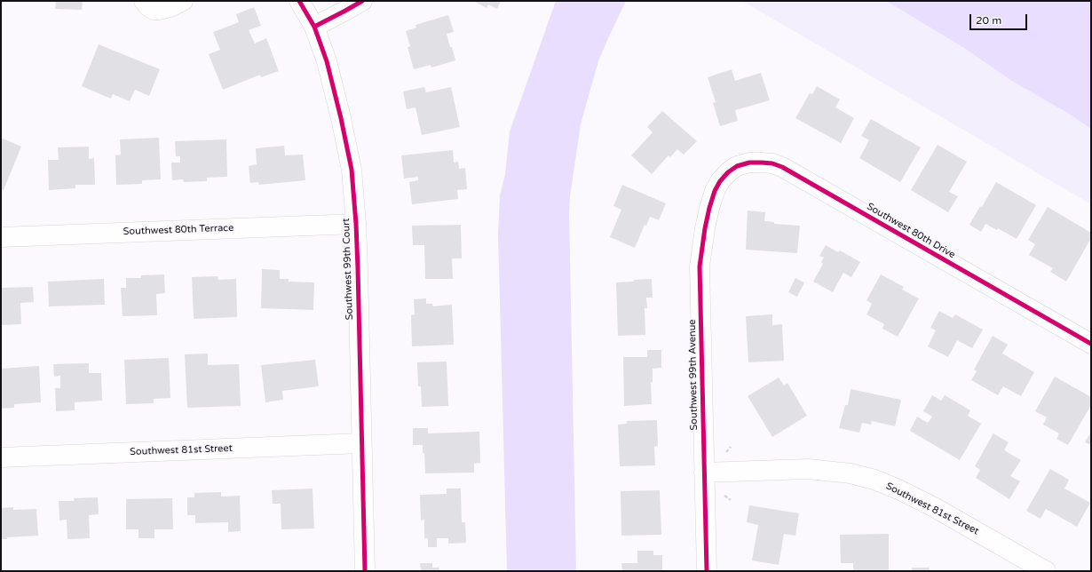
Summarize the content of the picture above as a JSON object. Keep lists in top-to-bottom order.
{
  "streets": {
    "street": [
      "Southwest 80th Terrace",
      "Southwest 80th Drive",
      "Southwest 99th Court",
      "Southwest 99th Avenue",
      "Southwest 81st Street"
    ]
  },
  "crossings": [
    ["Southwest 80th Terrace", "Southwest 99th Court"],
    ["Southwest 80th Drive", "Southwest 99th Avenue"],
    ["Southwest 99th Court", "Southwest 81st Street"],
    ["Southwest 99th Avenue", "Southwest 81st Street"]
  ],
  "scale_bar": "20 m"
}
